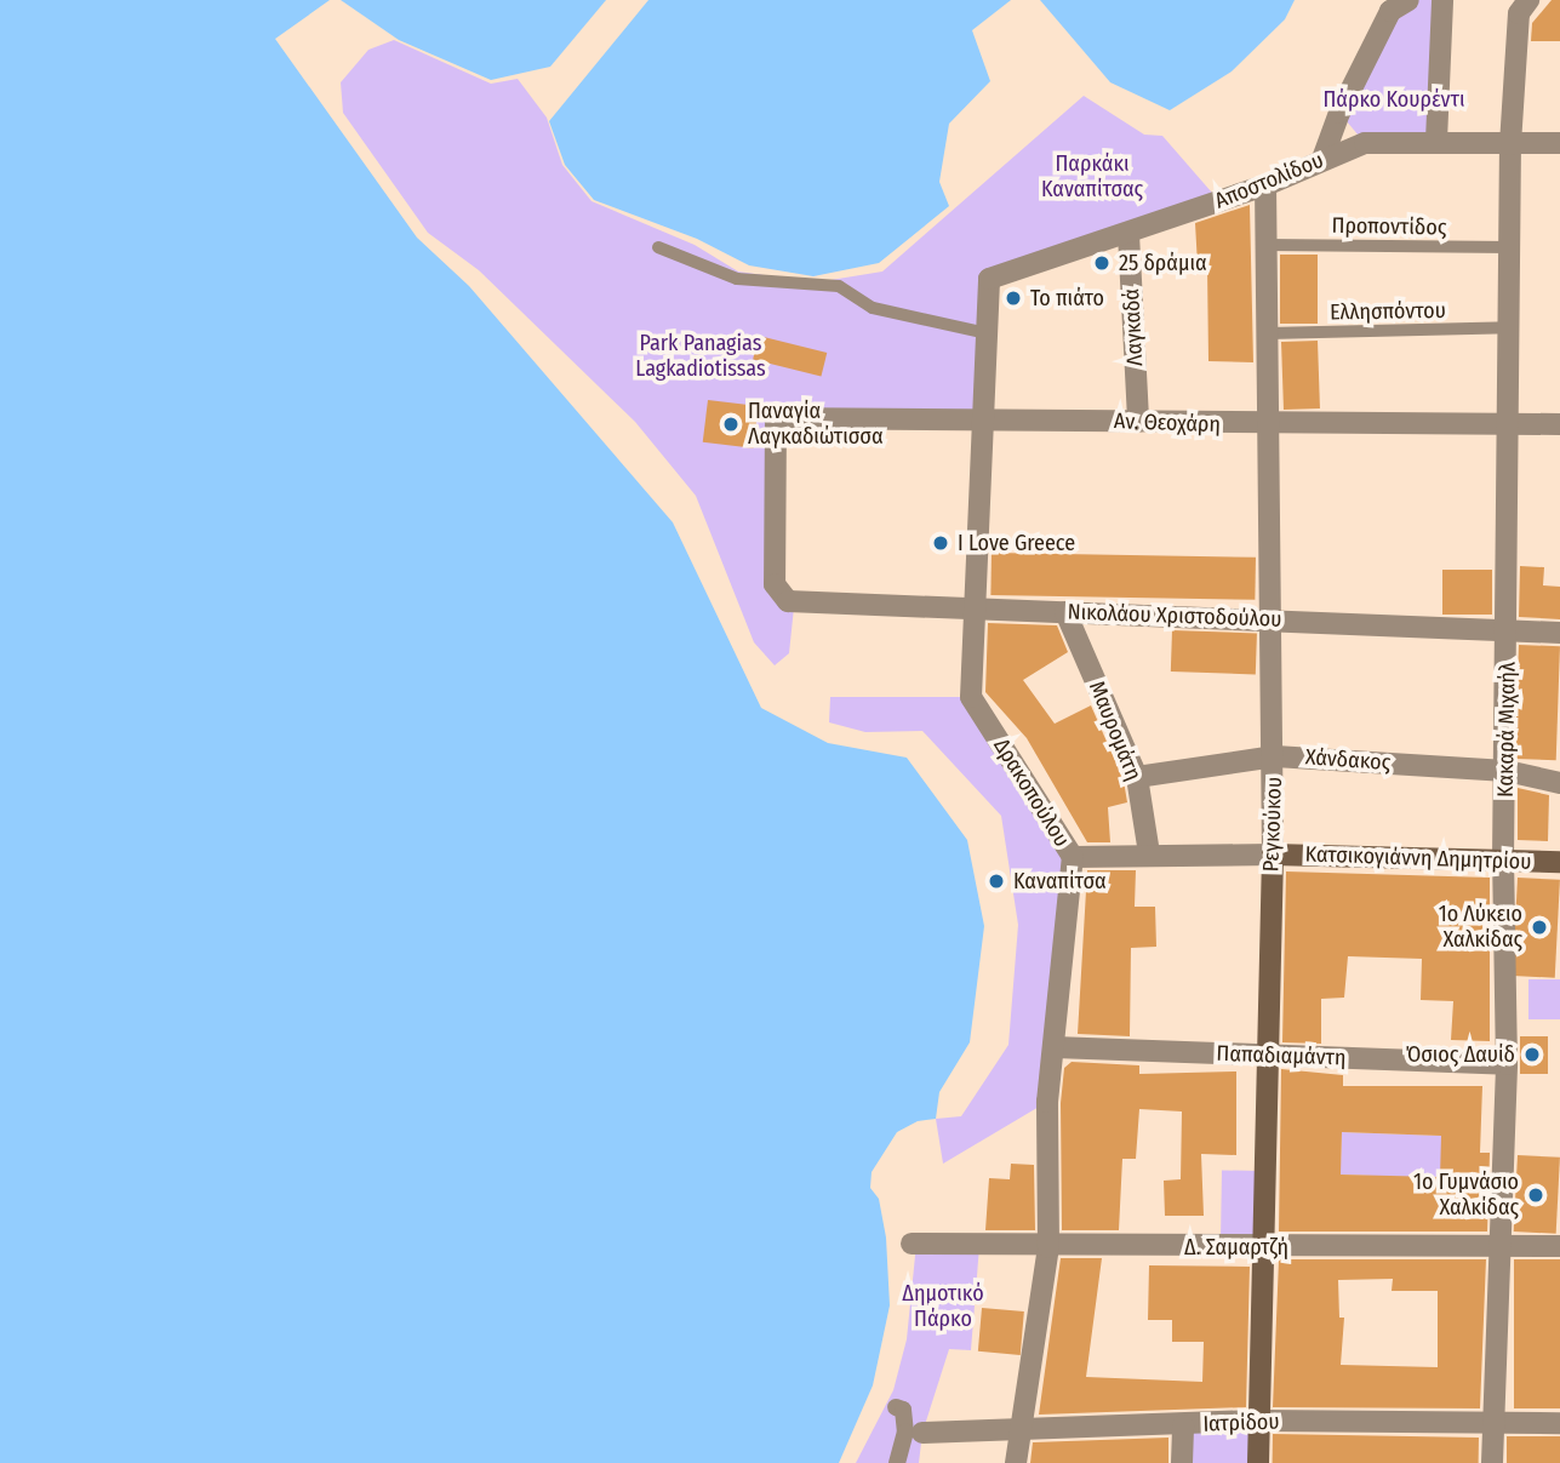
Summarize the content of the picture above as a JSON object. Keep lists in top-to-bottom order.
{
  "streets": {
    "main road": ["Ρεγκούκου", "Κατσικογιάννη Δημητρίου"],
    "street": [
      "Αποστολίδου",
      "Λαγκαδά",
      "Αν. Θεοχάρη",
      "Νικολάου Χριστοδούλου",
      "Κακαρά Μιχαήλ",
      "Μαυρομάτη",
      "Χάνδακος",
      "Δρακοπούλου",
      "Παπαδιαμάντη",
      "Δ. Σαμαρτζή",
      "Ιατρίδου"
    ],
    "lane": ["Προποντίδος", "Ελλησπόντου"]
  },
  "crossings": [
    ["Αποστολίδου", "Λαγκαδά"],
    ["Αποστολίδου", "Κακαρά Μιχαήλ"],
    ["Αποστολίδου", "Δρακοπούλου"],
    ["Αποστολίδου", "Ρεγκούκου"],
    ["Προποντίδος", "Κακαρά Μιχαήλ"],
    ["Προποντίδος", "Ρεγκούκου"],
    ["Ελλησπόντου", "Κακαρά Μιχαήλ"],
    ["Ελλησπόντου", "Ρεγκούκου"],
    ["Λαγκαδά", "Αν. Θεοχάρη"],
    ["Αν. Θεοχάρη", "Νικολάου Χριστοδούλου"],
    ["Αν. Θεοχάρη", "Κακαρά Μιχαήλ"],
    ["Αν. Θεοχάρη", "Δρακοπούλου"],
    ["Αν. Θεοχάρη", "Ρεγκούκου"],
    ["Νικολάου Χριστοδούλου", "Κακαρά Μιχαήλ"],
    ["Νικολάου Χριστοδούλου", "Μαυρομάτη"],
    ["Νικολάου Χριστοδούλου", "Δρακοπούλου"],
    ["Νικολάου Χριστοδούλου", "Ρεγκούκου"],
    ["Κακαρά Μιχαήλ", "Χάνδακος"],
    ["Κακαρά Μιχαήλ", "Κατσικογιάννη Δημητρίου"],
    ["Κακαρά Μιχαήλ", "Παπαδιαμάντη"],
    ["Κακαρά Μιχαήλ", "Δ. Σαμαρτζή"],
    ["Κακαρά Μιχαήλ", "Ιατρίδου"],
    ["Μαυρομάτη", "Χάνδακος"],
    ["Μαυρομάτη", "Κατσικογιάννη Δημητρίου"],
    ["Χάνδακος", "Ρεγκούκου"],
    ["Δρακοπούλου", "Κατσικογιάννη Δημητρίου"],
    ["Δρακοπούλου", "Παπαδιαμάντη"],
    ["Δρακοπούλου", "Δ. Σαμαρτζή"],
    ["Δρακοπούλου", "Ιατρίδου"],
    ["Ρεγκούκου", "Κατσικογιάννη Δημητρίου"],
    ["Ρεγκούκου", "Παπαδιαμάντη"],
    ["Ρεγκούκου", "Δ. Σαμαρτζή"],
    ["Ρεγκούκου", "Ιατρίδου"]
  ],
  "parks": [
    "Πάρκο Κουρέντι",
    "Παρκάκι Καναπίτσας",
    "Park Panagias Lagkadiotissas",
    "Δημοτικό Πάρκο"
  ],
  "places": [
    "25 δράμια",
    "Το πιάτο",
    "Παναγία Λαγκαδιώτισσα",
    "I Love Greece",
    "Καναπίτσα",
    "1ο Λύκειο Χαλκίδας",
    "Όσιος Δαυίδ",
    "1ο Γυμνάσιο Χαλκίδας"
  ]
}
